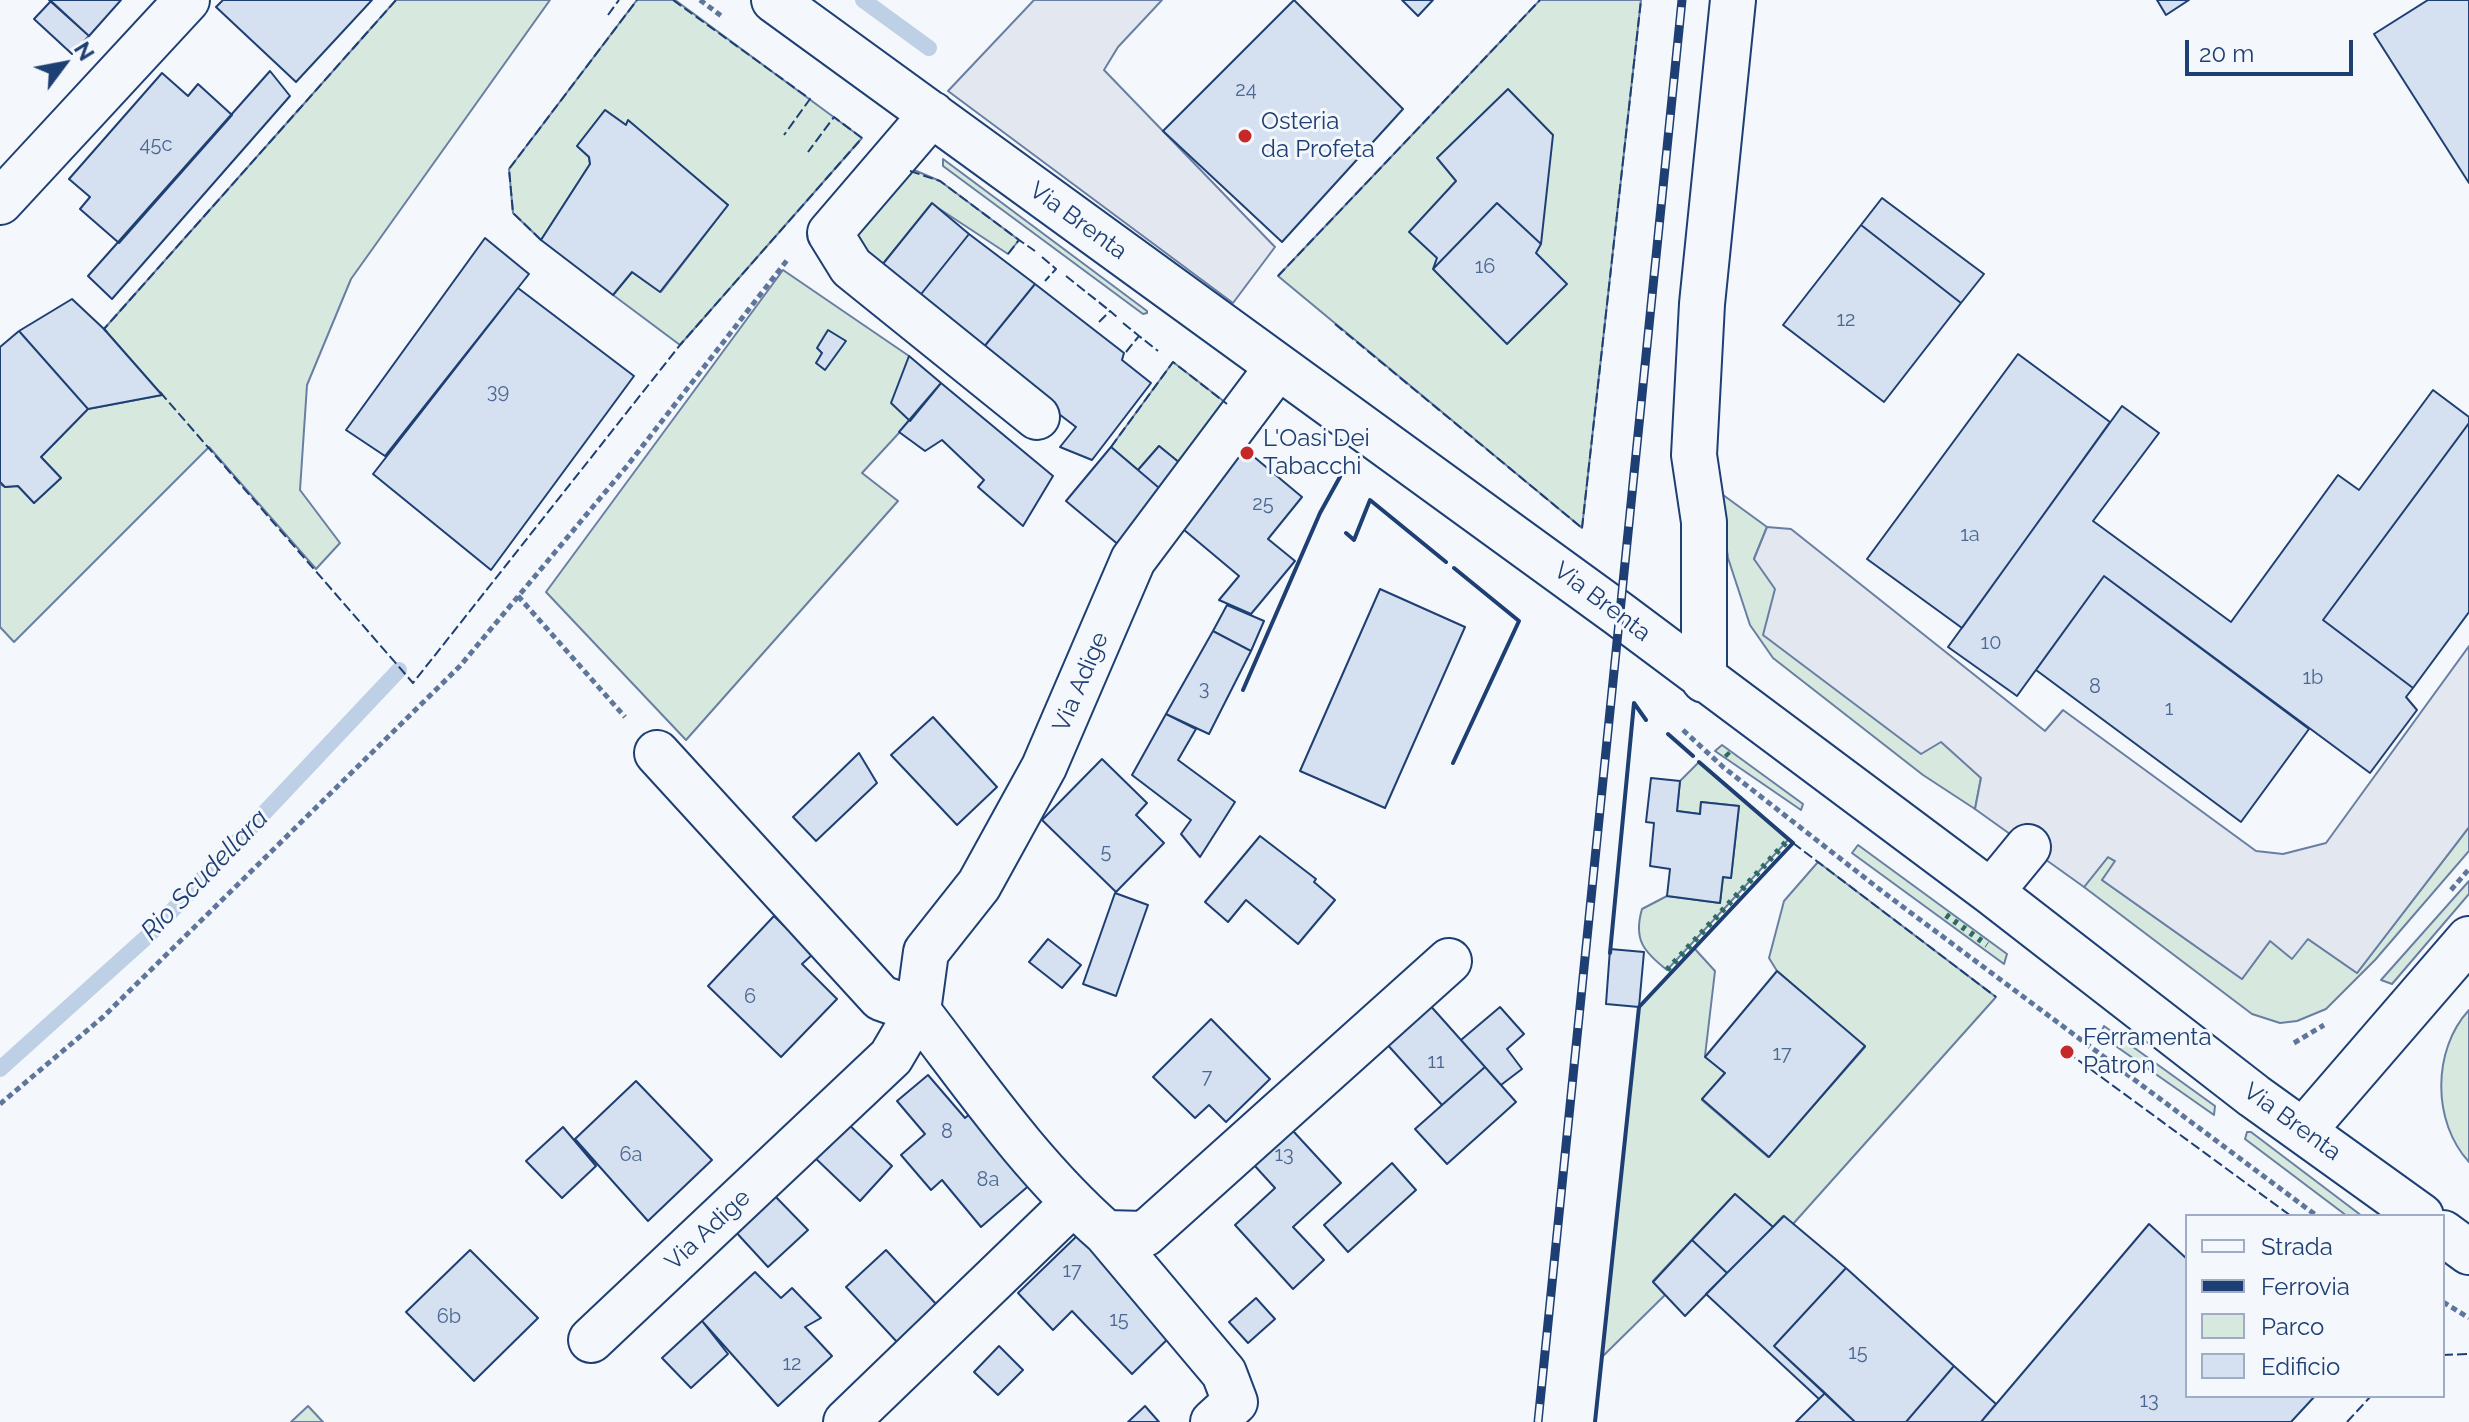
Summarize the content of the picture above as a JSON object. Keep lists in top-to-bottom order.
{
  "streets": {
    "street": ["Via Brenta", "Via Adige"]
  },
  "crossings": [
    ["Via Brenta", "Via Adige"]
  ],
  "water": ["Rio Scudellara"],
  "places": ["Osteria da Profeta", "L'Oasi Dei Tabacchi", "Ferramenta Patron"],
  "house_numbers": [
    "24",
    "45c",
    "16",
    "12",
    "39",
    "25",
    "1a",
    "10",
    "1b",
    "8",
    "3",
    "1",
    "5",
    "6",
    "17",
    "11",
    "7",
    "8",
    "6a",
    "13",
    "8a",
    "17",
    "6b",
    "15",
    "15",
    "12",
    "13"
  ],
  "legend": [
    "Strada",
    "Ferrovia",
    "Parco",
    "Edificio"
  ],
  "scale_bar": "20 m",
  "north": "top right"
}
